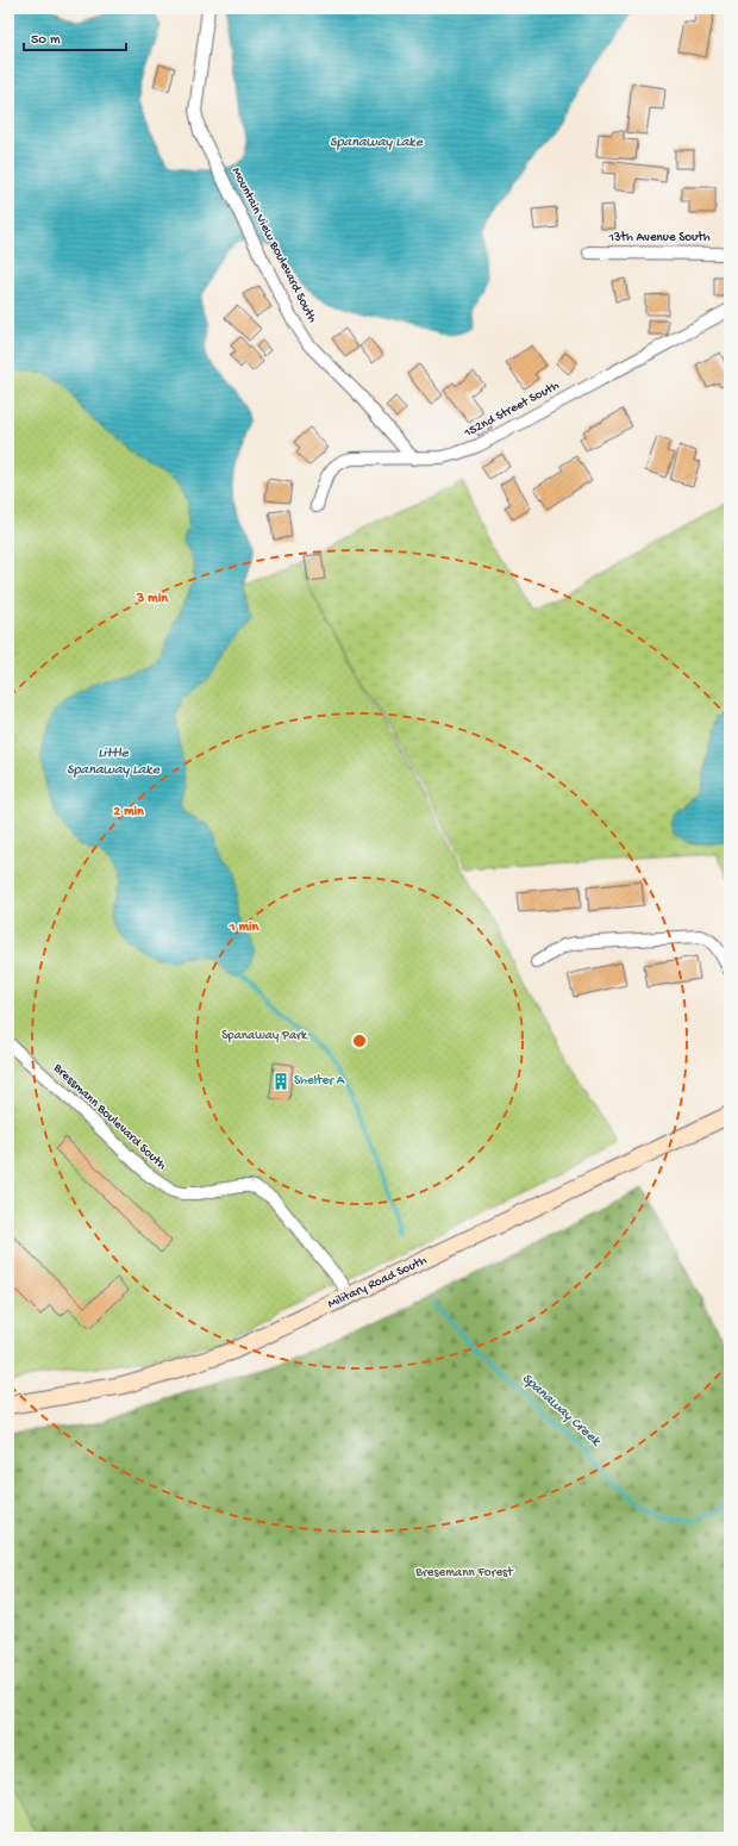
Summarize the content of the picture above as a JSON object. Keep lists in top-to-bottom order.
{
  "streets": {
    "main road": ["Military Road South"],
    "street": [
      "13th Avenue South",
      "Mountain View Boulevard South",
      "152nd Street South",
      "Bressmann Boulevard South"
    ]
  },
  "crossings": [
    ["Mountain View Boulevard South", "152nd Street South"],
    ["Bressmann Boulevard South", "Military Road South"]
  ],
  "water": ["Spanaway Lake", "Little Spanaway Lake", "Spanaway Creek"],
  "parks": ["Spanaway Park", "Bresemann Forest"],
  "places": {
    "building": ["Shelter A"]
  },
  "scale_bar": "50 m",
  "rings": ["3 min", "2 min", "1 min"]
}
